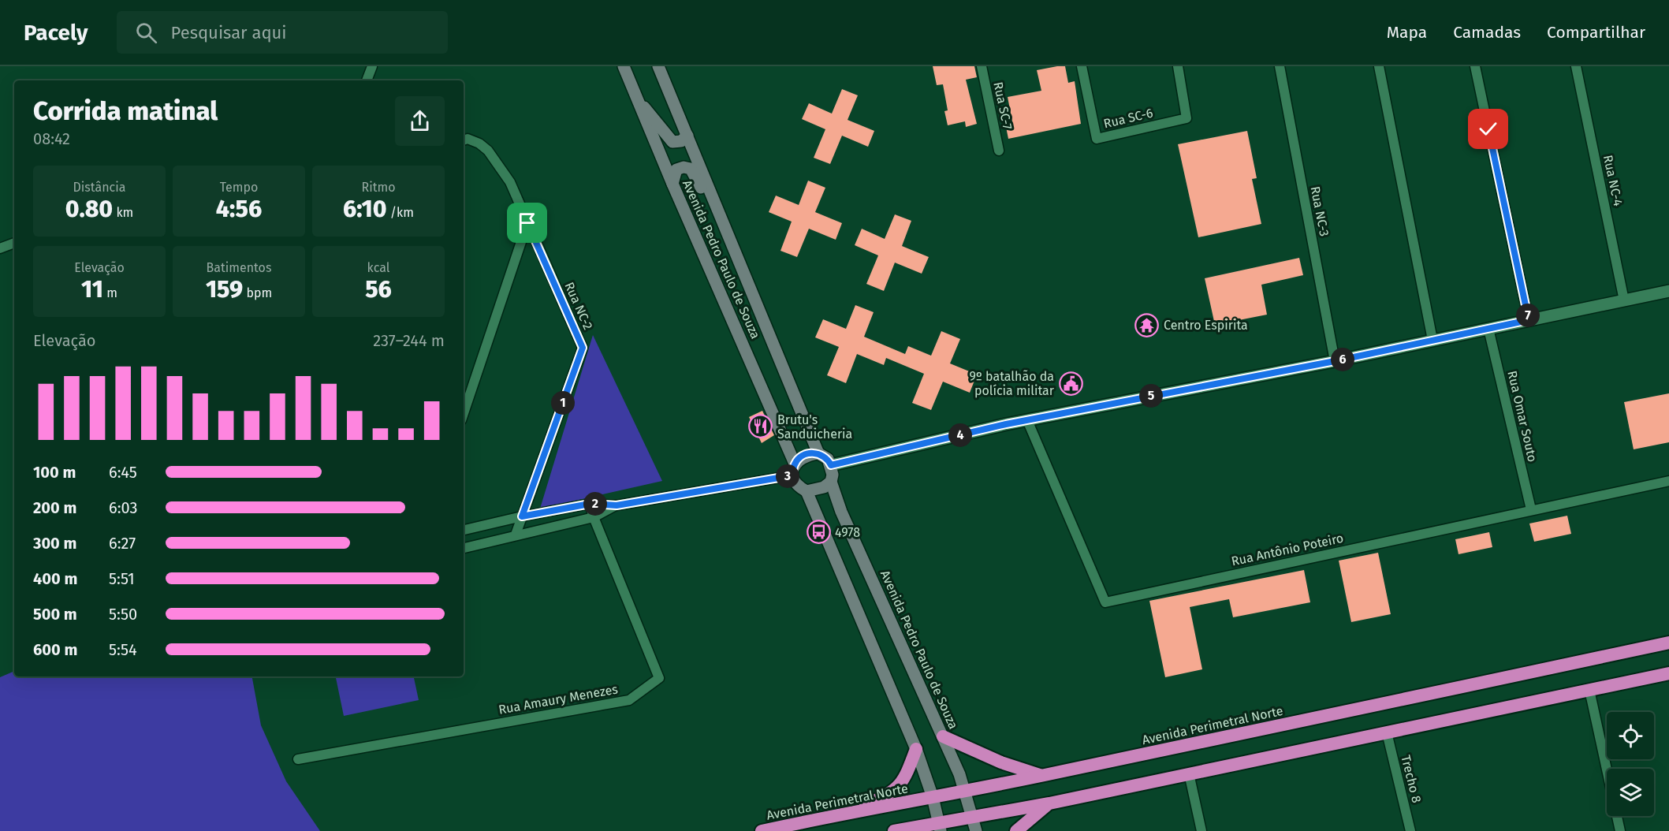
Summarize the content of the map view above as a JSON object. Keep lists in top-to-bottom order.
{
  "streets": {
    "highway": ["Avenida Perimetral Norte"],
    "main road": ["Avenida Pedro Paulo de Souza"],
    "street": [
      "Rua SC-7",
      "Rua SC-6",
      "Rua NC-4",
      "Rua NC-3",
      "Rua NC-2",
      "Rua Omar Souto",
      "Rua Antônio Poteiro",
      "Rua Amaury Menezes",
      "Trecho 8"
    ]
  },
  "crossings": [
    ["Avenida Pedro Paulo de Souza", "Avenida Perimetral Norte"],
    ["Rua Omar Souto", "Rua Antônio Poteiro"]
  ],
  "places": {
    "temple": ["Centro Espirita"],
    "public building": ["9º batalhão da polícia militar"],
    "restaurant": ["Brutu's Sanduicheria"],
    "bus stop": ["4978"]
  },
  "page": {
    "header": "Pacely",
    "search": "Pesquisar aqui",
    "nav": ["Mapa", "Camadas", "Compartilhar"],
    "heading": ["Corrida matinal", "08:42"],
    "stats": [
      ["Distância", "0.80 km"],
      ["Tempo", "4:56"],
      ["Ritmo", "6:10 /km"],
      ["Elevação", "11 m"],
      ["Batimentos", "159 bpm"],
      ["kcal", "56"]
    ],
    "pins": [
      "7",
      "6",
      "5",
      "1",
      "4",
      "3",
      "2"
    ],
    "chart": ["Elevação", "237–244 m"],
    "list": [
      {
        "name": "100 m",
        "note": "6:45"
      },
      {
        "name": "200 m",
        "note": "6:03"
      },
      {
        "name": "300 m",
        "note": "6:27"
      },
      {
        "name": "400 m",
        "note": "5:51"
      },
      {
        "name": "500 m",
        "note": "5:50"
      },
      {
        "name": "600 m",
        "note": "5:54"
      }
    ]
  }
}
